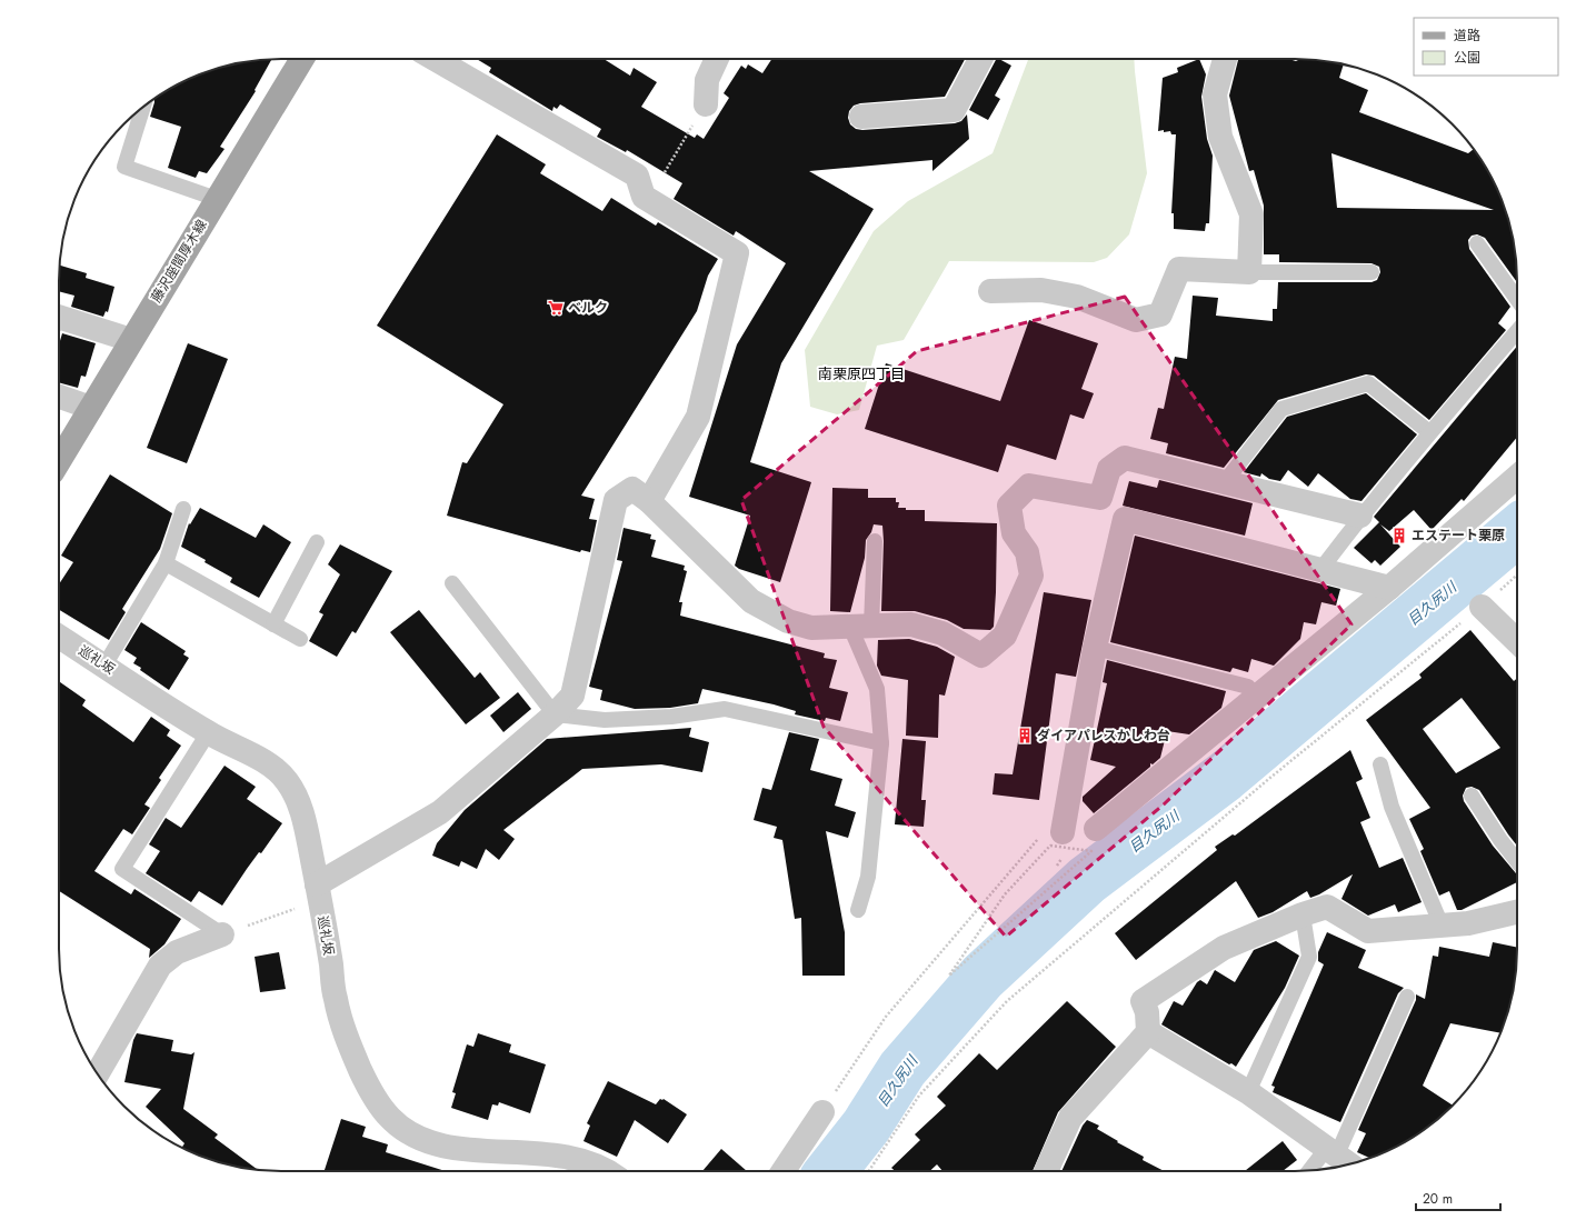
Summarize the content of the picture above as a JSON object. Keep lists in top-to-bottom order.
{
  "streets": {
    "main road": ["藤沢座間厚木線"],
    "street": ["巡礼坂"]
  },
  "districts": ["南栗原四丁目"],
  "water": ["目久尻川"],
  "places": {
    "supermarket": ["ベルク"],
    "building": ["エステート栗原", "ダイアパレスかしわ台"]
  },
  "legend": ["道路", "公園"],
  "scale_bar": "20 m"
}
